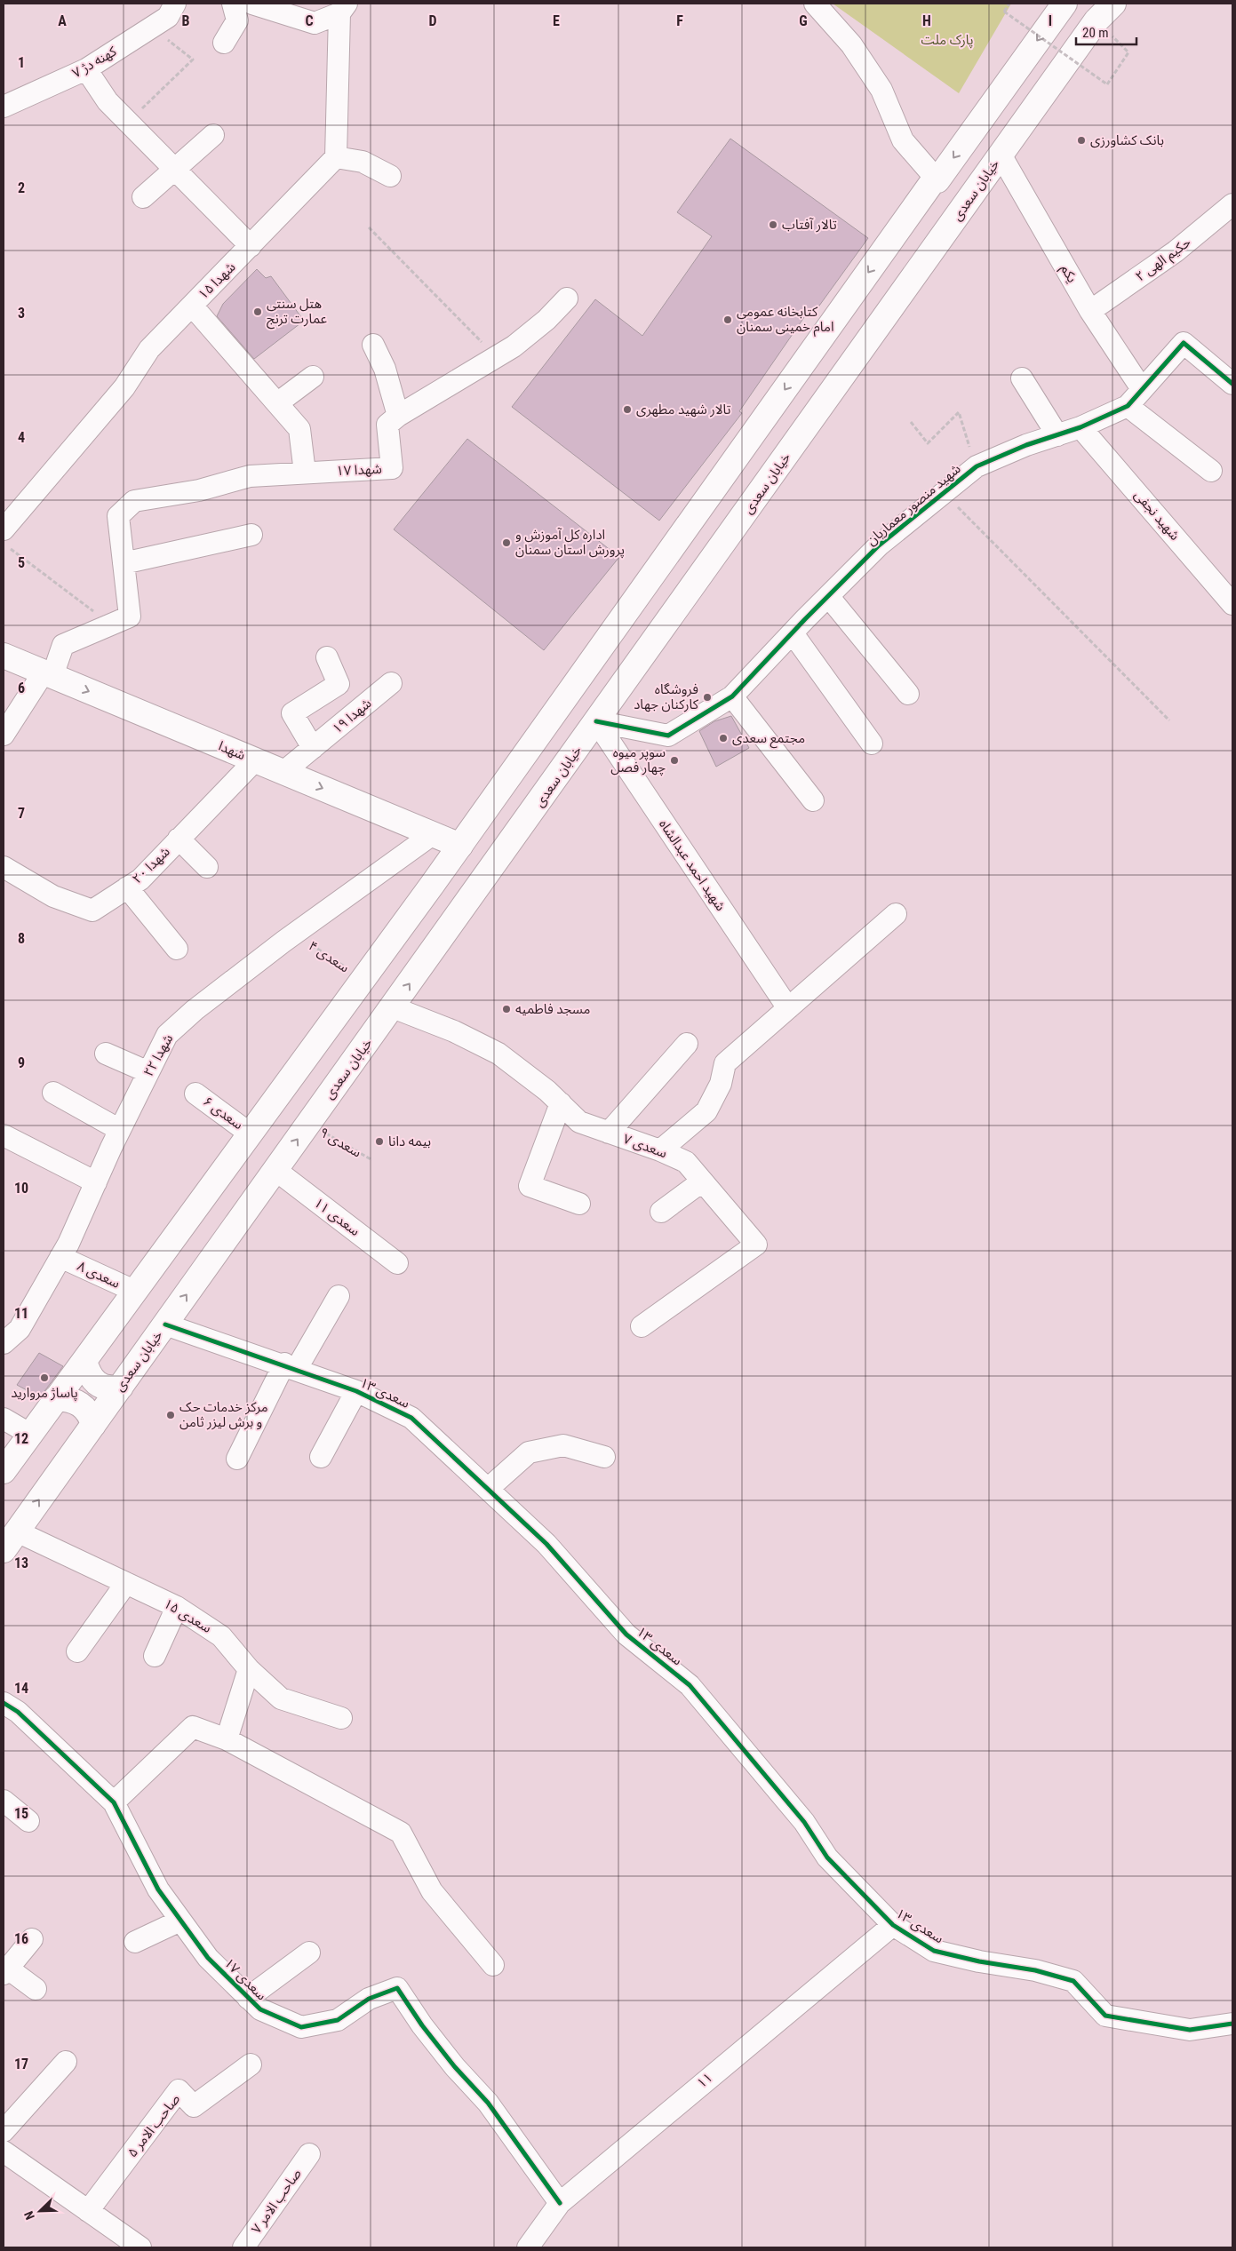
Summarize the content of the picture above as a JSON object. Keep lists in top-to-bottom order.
{
  "streets": {
    "main road": ["خیابان سعدی", "شهدا"],
    "street": [
      "کهنه دژ ۷",
      "حکیم الهی ۲",
      "یکم",
      "شهدا ۱۵",
      "شهدا ۱۷",
      "شهید منصور معماریان",
      "شهید نجفی",
      "شهدا ۱۹",
      "شهدا ۲۰",
      "شهید احمد عبدالشاه",
      "شهدا ۲۲",
      "سعدی ۶",
      "سعدی ۷",
      "سعدی ۱۱",
      "سعدی ۸",
      "سعدی ۱۳",
      "سعدی ۱۵",
      "سعدی ۱۷",
      "۱۱",
      "صاحب الامر ۵",
      "صاحب الامر ۷"
    ],
    "path": ["سعدی ۴", "سعدی ۹"]
  },
  "crossings": [
    ["خیابان سعدی", "یکم"],
    ["خیابان سعدی", "شهید منصور معماریان"],
    ["خیابان سعدی", "شهید احمد عبدالشاه"],
    ["خیابان سعدی", "سعدی ۹"],
    ["خیابان سعدی", "سعدی ۷"],
    ["خیابان سعدی", "سعدی ۱۱"],
    ["خیابان سعدی", "سعدی ۱۳"],
    ["خیابان سعدی", "سعدی ۱۵"],
    ["حکیم الهی ۲", "یکم"],
    ["یکم", "شهید منصور معماریان"],
    ["شهدا ۱۷", "شهدا"],
    ["شهید منصور معماریان", "شهید نجفی"],
    ["شهید منصور معماریان", "شهید احمد عبدالشاه"],
    ["شهدا ۱۹", "شهدا"],
    ["شهدا", "شهدا ۲۰"],
    ["شهدا", "شهدا ۲۲"],
    ["سعدی ۴", "شهدا ۲۲"],
    ["شهدا ۲۲", "سعدی ۸"],
    ["سعدی ۱۳", "۱۱"],
    ["سعدی ۱۷", "۱۱"]
  ],
  "one_way": ["شهدا"],
  "parks": ["پارک ملت"],
  "places": [
    "بانک کشاورزی",
    "تالار آفتاب",
    "هتل سنتی عمارت ترنج",
    "کتابخانه عمومی امام خمینی سمنان",
    "تالار شهید مطهری",
    "اداره کل آموزش و پرورش استان سمنان",
    "فروشگاه کارکنان جهاد",
    "مجتمع سعدی",
    "سوپر میوه چهار فصل",
    "مسجد فاطمیه",
    "بیمه دانا",
    "پاساژ مروارید",
    "مرکز خدمات حک و برش لیزر ثامن"
  ],
  "scale_bar": "20 m",
  "north": "bottom left",
  "grid": {
    "columns": [
      "A",
      "B",
      "C",
      "D",
      "E",
      "F",
      "G",
      "H",
      "I"
    ],
    "rows": [
      "1",
      "2",
      "3",
      "4",
      "5",
      "6",
      "7",
      "8",
      "9",
      "10",
      "11",
      "12",
      "13",
      "14",
      "15",
      "16",
      "17"
    ]
  }
}
